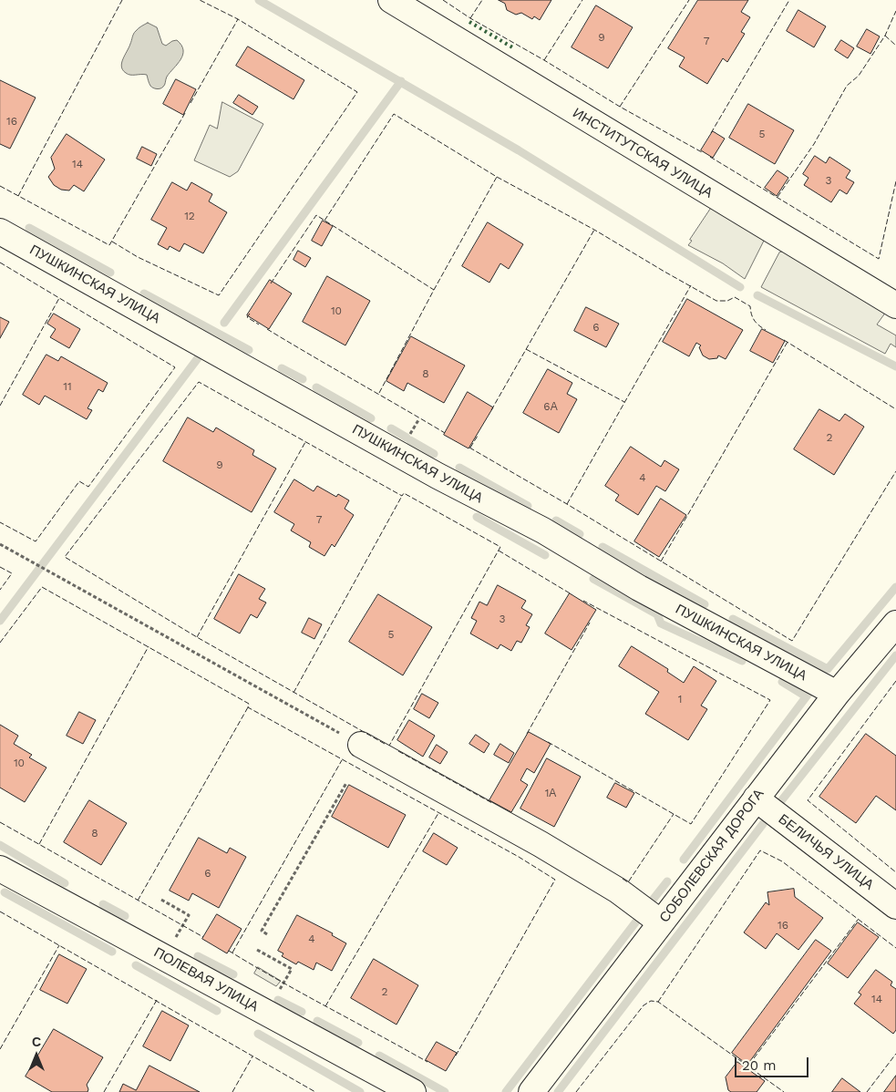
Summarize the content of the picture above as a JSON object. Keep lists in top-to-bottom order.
{
  "streets": {
    "street": [
      "ИНСТИТУТСКАЯ УЛИЦА",
      "ПУШКИНСКАЯ УЛИЦА",
      "БЕЛИЧЬЯ УЛИЦА",
      "СОБОЛЕВСКАЯ ДОРОГА",
      "ПОЛЕВАЯ УЛИЦА"
    ]
  },
  "crossings": [
    ["ПУШКИНСКАЯ УЛИЦА", "СОБОЛЕВСКАЯ ДОРОГА"],
    ["БЕЛИЧЬЯ УЛИЦА", "СОБОЛЕВСКАЯ ДОРОГА"]
  ],
  "house_numbers": [
    "9",
    "7",
    "16",
    "5",
    "14",
    "3",
    "12",
    "10",
    "6",
    "8",
    "11",
    "6А",
    "2",
    "9",
    "4",
    "7",
    "3",
    "5",
    "1",
    "10",
    "1А",
    "8",
    "6",
    "16",
    "4",
    "2",
    "14"
  ],
  "scale_bar": "20 m",
  "north": "top"
}
